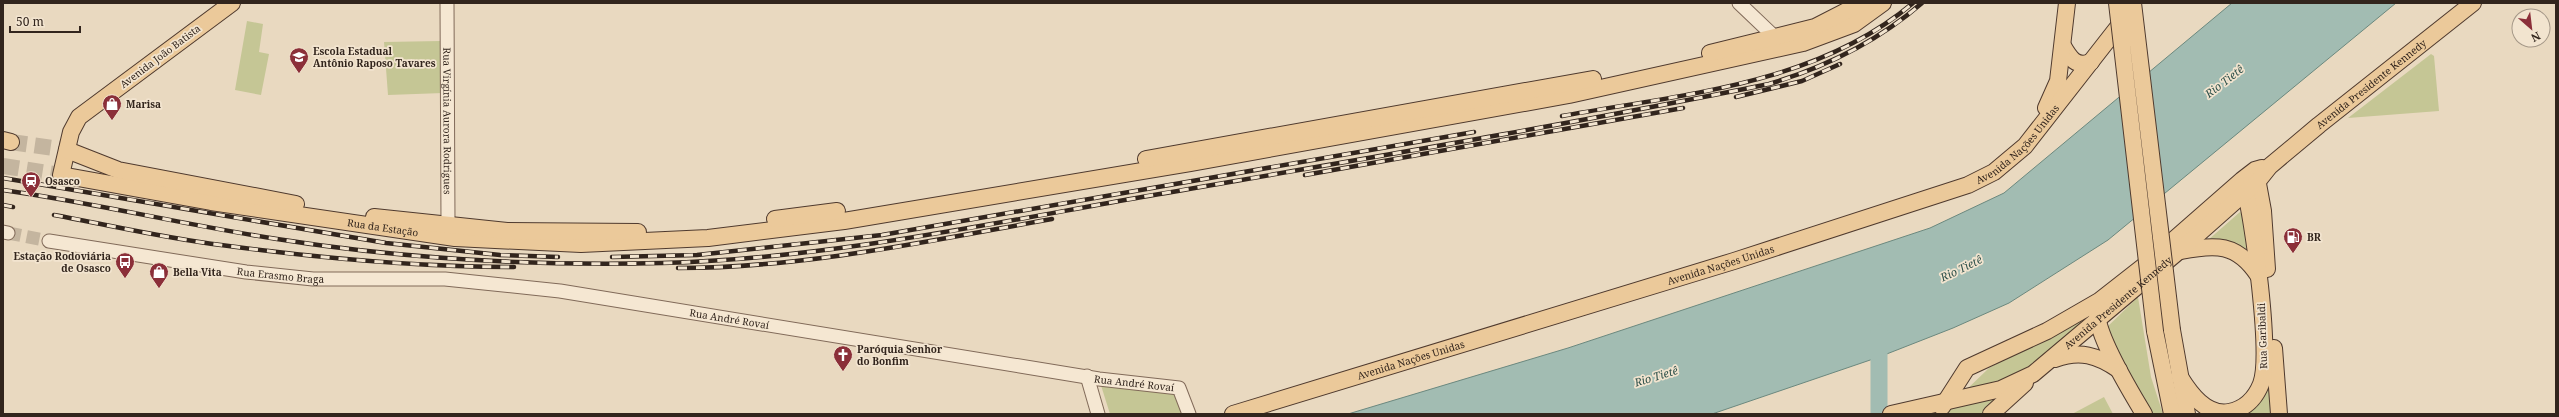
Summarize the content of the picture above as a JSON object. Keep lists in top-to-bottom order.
{
  "streets": {
    "main road": [
      "Avenida João Batista",
      "Avenida Presidente Kennedy",
      "Avenida Nações Unidas",
      "Rua da Estação",
      "Rua Garibaldi"
    ],
    "street": ["Rua Virgínia Aurora Rodrigues", "Rua Erasmo Braga", "Rua André Rovaí"]
  },
  "crossings": [
    ["Avenida João Batista", "Rua da Estação"],
    ["Avenida Presidente Kennedy", "Rua Garibaldi"],
    ["Rua Virgínia Aurora Rodrigues", "Rua da Estação"],
    ["Rua Erasmo Braga", "Rua André Rovaí"]
  ],
  "water": ["Rio Tietê"],
  "places": {
    "school or university": ["Escola Estadual Antônio Raposo Tavares"],
    "shop": ["Marisa", "Bella Vita"],
    "station": ["Osasco"],
    "fuel station": ["BR"],
    "bus stop": ["Estação Rodoviária de Osasco"],
    "church": ["Paróquia Senhor do Bonfim"]
  },
  "scale_bar": "50 m",
  "north": "bottom right"
}
